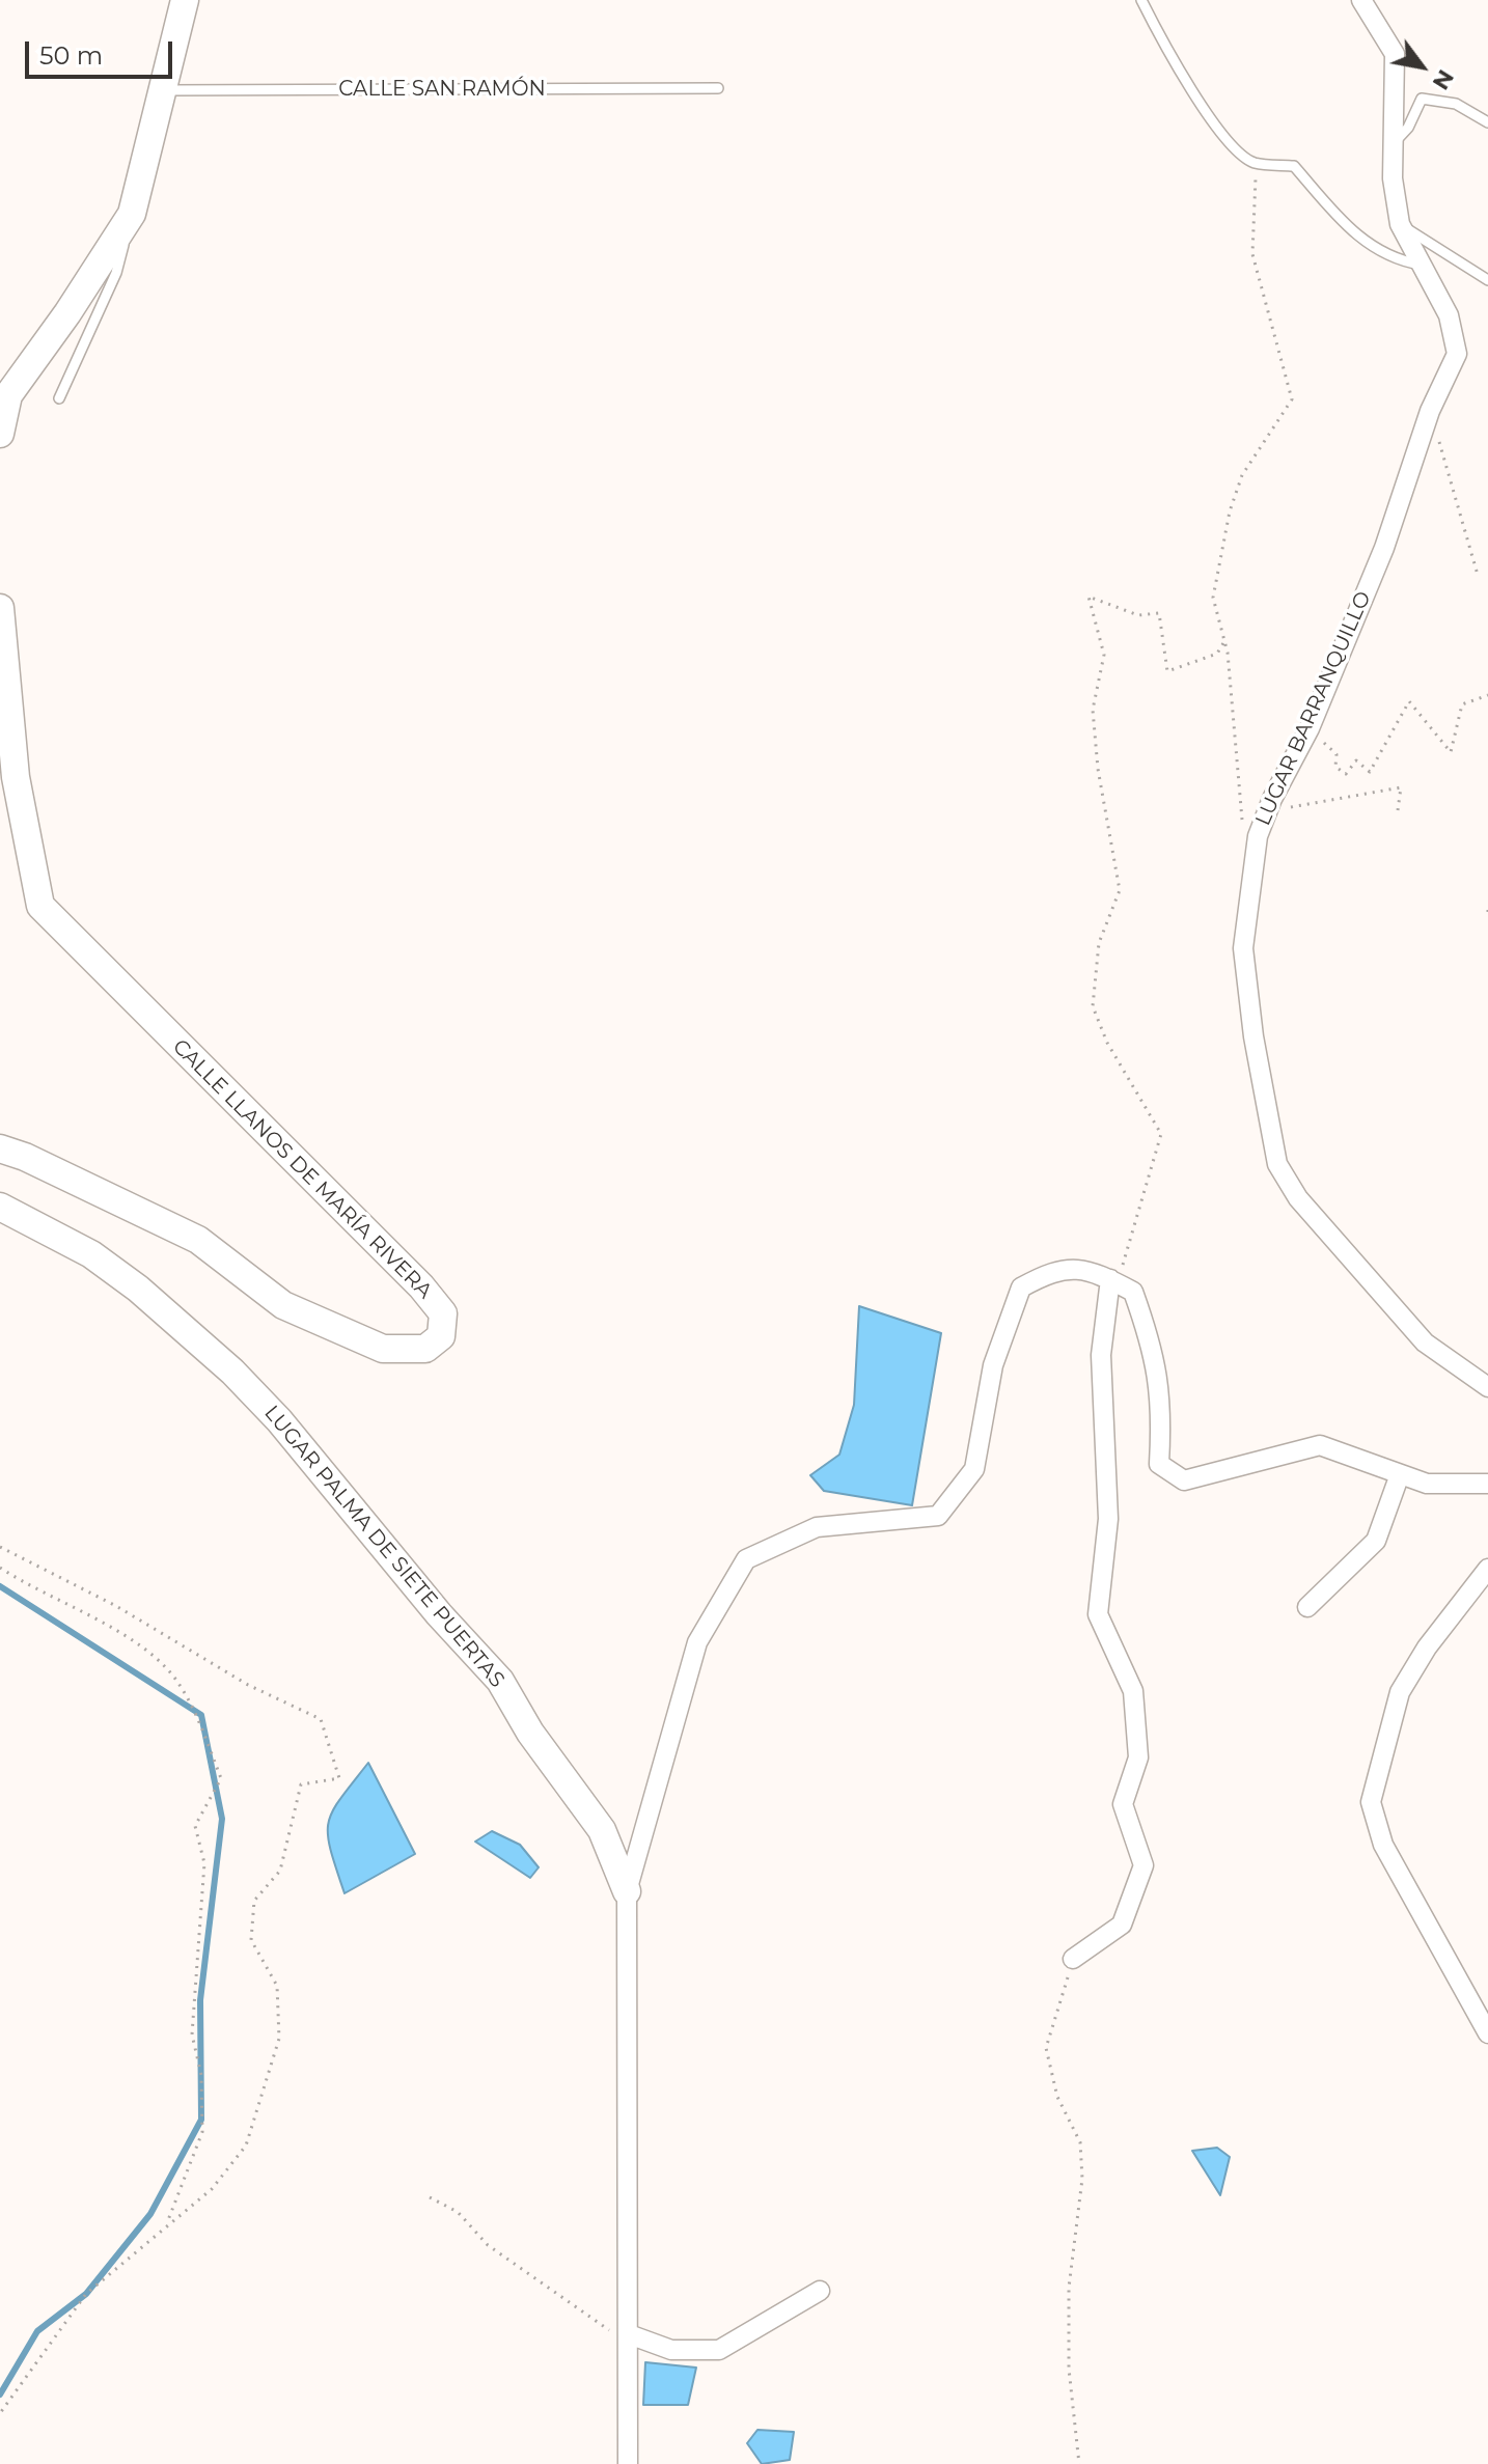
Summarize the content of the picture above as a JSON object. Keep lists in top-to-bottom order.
{
  "streets": {
    "street": ["LUGAR BARRANQUILLO", "CALLE LLANOS DE MARÍA RIVERA", "LUGAR PALMA DE SIETE PUERTAS"],
    "lane": ["CALLE SAN RAMÓN"]
  },
  "scale_bar": "50 m",
  "north": "bottom right"
}
